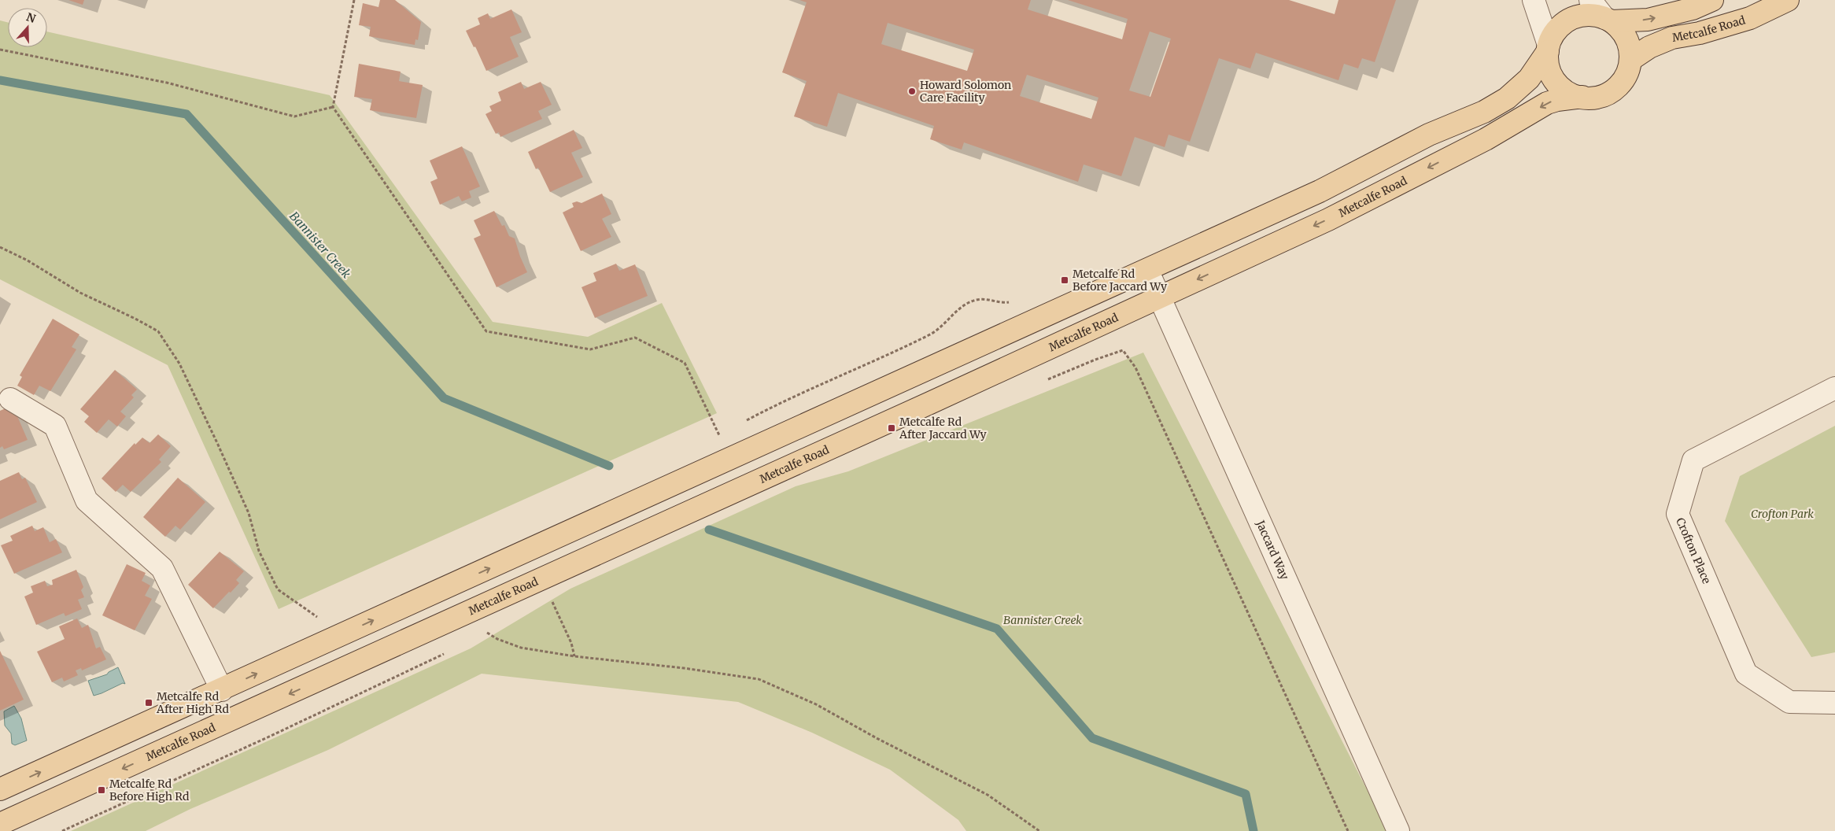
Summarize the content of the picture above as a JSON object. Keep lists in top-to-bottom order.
{
  "streets": {
    "main road": ["Metcalfe Road"],
    "street": ["Jaccard Way", "Crofton Place"]
  },
  "crossings": [
    ["Metcalfe Road", "Jaccard Way"]
  ],
  "water": ["Bannister Creek"],
  "parks": ["Crofton Park", "Bannister Creek"],
  "places": {
    "other": ["Howard Solomon Care Facility"],
    "transit": [
      "Metcalfe Rd Before Jaccard Wy",
      "Metcalfe Rd After Jaccard Wy",
      "Metcalfe Rd After High Rd",
      "Metcalfe Rd Before High Rd"
    ]
  },
  "north": "top"
}
